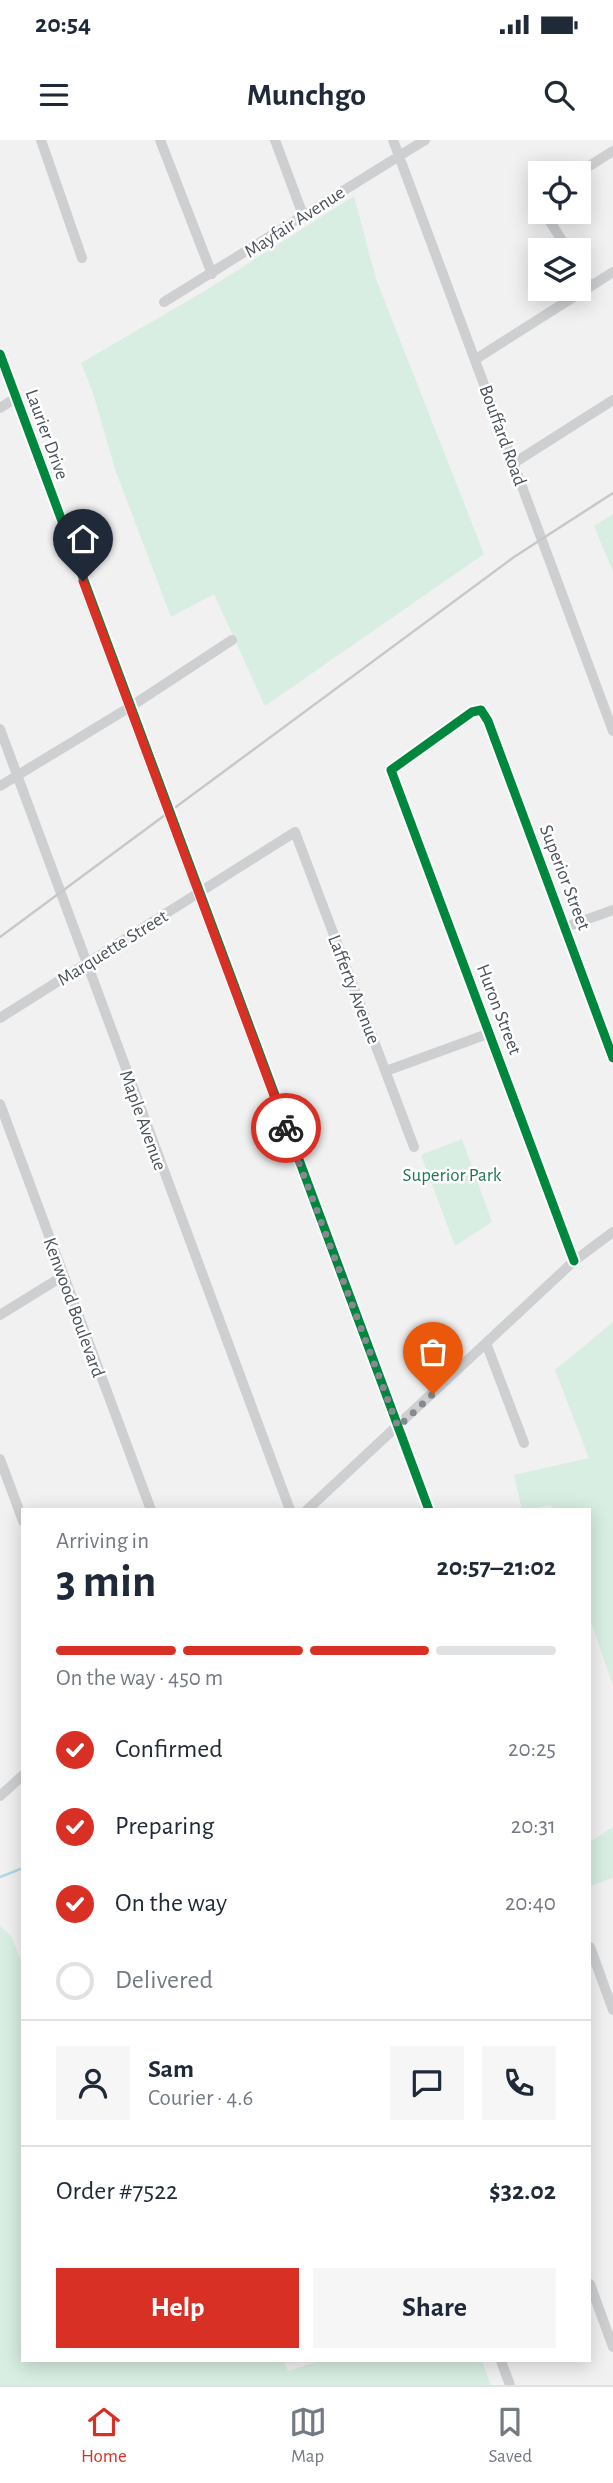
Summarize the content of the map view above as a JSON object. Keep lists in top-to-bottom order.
{
  "streets": {
    "street": [
      "Mayfair Avenue",
      "Laurier Drive",
      "Bouffard Road",
      "Superior Street",
      "Marquette Street",
      "Lafferty Avenue",
      "Huron Street",
      "Maple Avenue",
      "Kenwood Boulevard"
    ]
  },
  "crossings": [
    ["Mayfair Avenue", "Bouffard Road"],
    ["Laurier Drive", "Marquette Street"],
    ["Superior Street", "Huron Street"],
    ["Marquette Street", "Lafferty Avenue"],
    ["Marquette Street", "Maple Avenue"]
  ],
  "parks": ["Superior Park"],
  "page": {
    "status": "20:54",
    "header": "Munchgo",
    "heading": ["3 min", "Arriving in", "20:57–21:02"],
    "panel": [
      "Sam",
      "Courier · 4.6",
      "Order #7522",
      "$32.02"
    ],
    "bar": "On the way · 450 m",
    "list": [
      ["Confirmed", "20:25"],
      ["Preparing", "20:31"],
      ["On the way", "20:40"],
      "Delivered"
    ],
    "buttons": ["Help", "Share"],
    "tabs": ["Home", "Map", "Saved"]
  }
}
